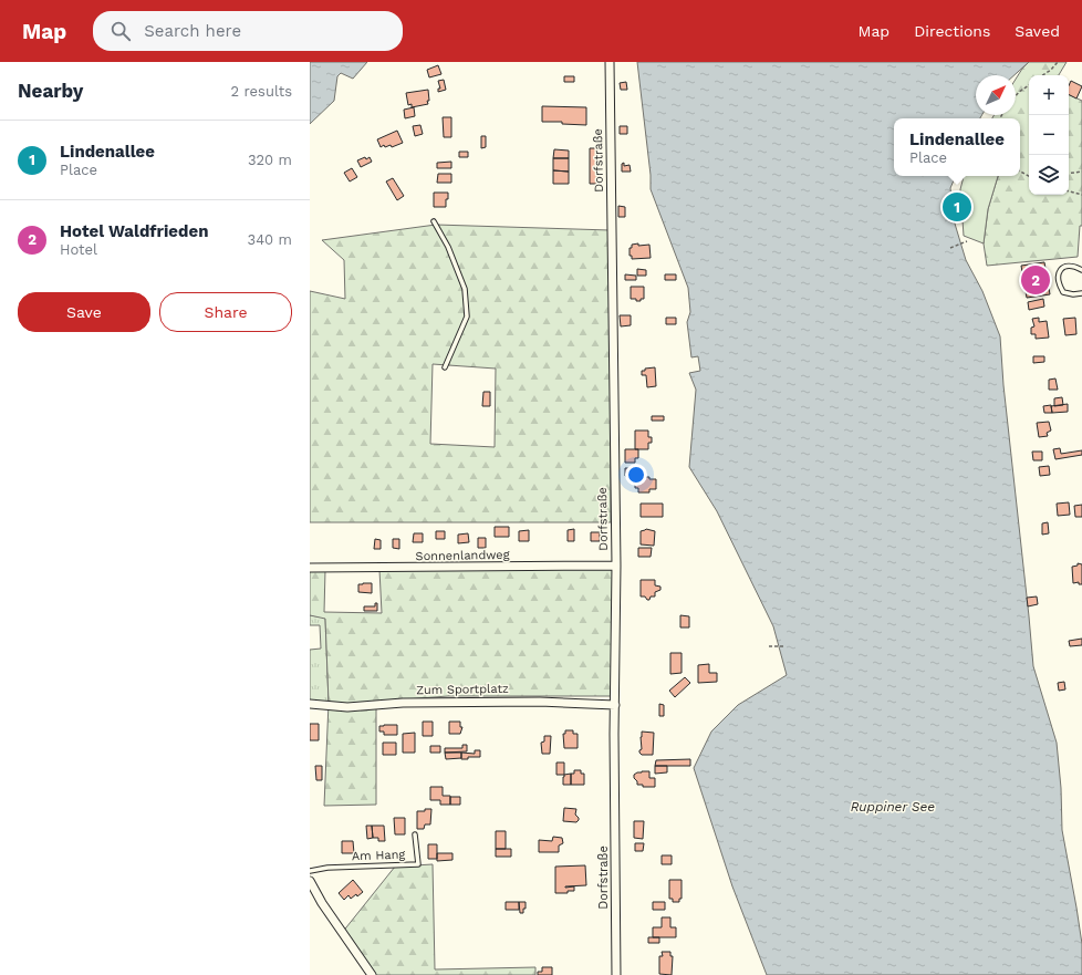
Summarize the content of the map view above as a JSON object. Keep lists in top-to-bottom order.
{
  "streets": {
    "street": ["Dorfstraße", "Sonnenlandweg", "Zum Sportplatz"],
    "lane": ["Am Hang"]
  },
  "crossings": [
    ["Dorfstraße", "Sonnenlandweg"],
    ["Dorfstraße", "Zum Sportplatz"]
  ],
  "water": ["Ruppiner See"],
  "north": "top right",
  "page": {
    "header": "Map",
    "search": "Search here",
    "nav": ["Map", "Directions", "Saved"],
    "heading": ["Nearby", "2 results"],
    "map_buttons": ["+", "−"],
    "popup": ["Lindenallee", "Place"],
    "list": [
      {
        "mark": "1",
        "name": "Lindenallee",
        "note": "Place",
        "value": "320 m"
      },
      {
        "mark": "2",
        "name": "Hotel Waldfrieden",
        "note": "Hotel",
        "value": "340 m"
      }
    ],
    "pins": ["1", "2"],
    "buttons": ["Save", "Share"]
  }
}
